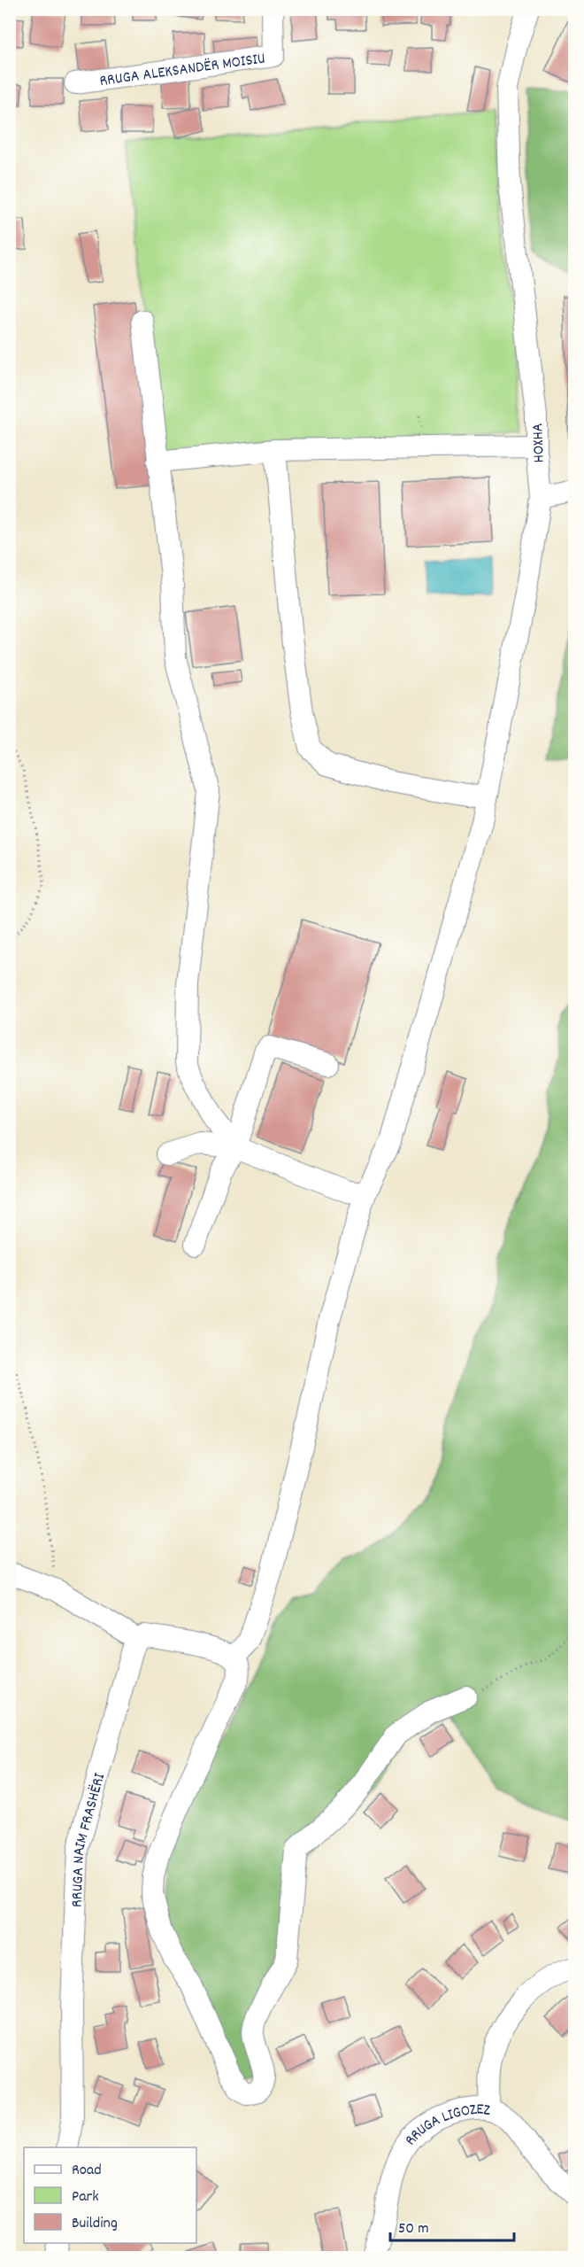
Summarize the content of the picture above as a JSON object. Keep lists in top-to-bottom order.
{
  "streets": {
    "street": [
      "RRUGA ALEKSANDËR MOISIU",
      "HOXHA",
      "RRUGA NAIM FRASHËRI",
      "RRUGA LIGOZEZ"
    ]
  },
  "legend": ["Road", "Park", "Building"],
  "scale_bar": "50 m"
}
